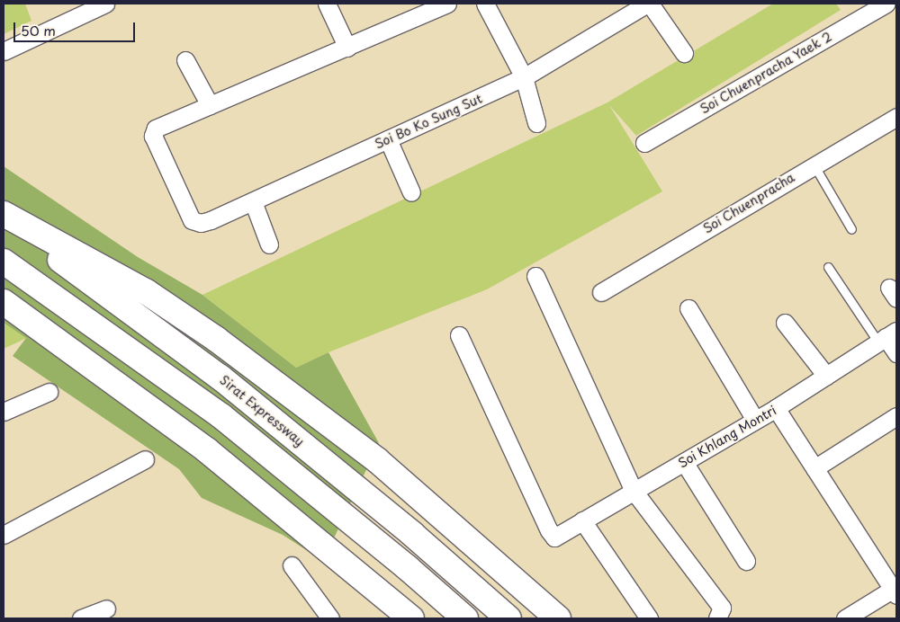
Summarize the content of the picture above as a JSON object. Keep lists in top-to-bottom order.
{
  "streets": {
    "highway": ["Sirat Expressway"],
    "street": [
      "Soi Chuenpracha Yaek 2",
      "Soi Bo Ko Sung Sut",
      "Soi Chuenpracha",
      "Soi Khlang Montri"
    ]
  },
  "scale_bar": "50 m"
}
